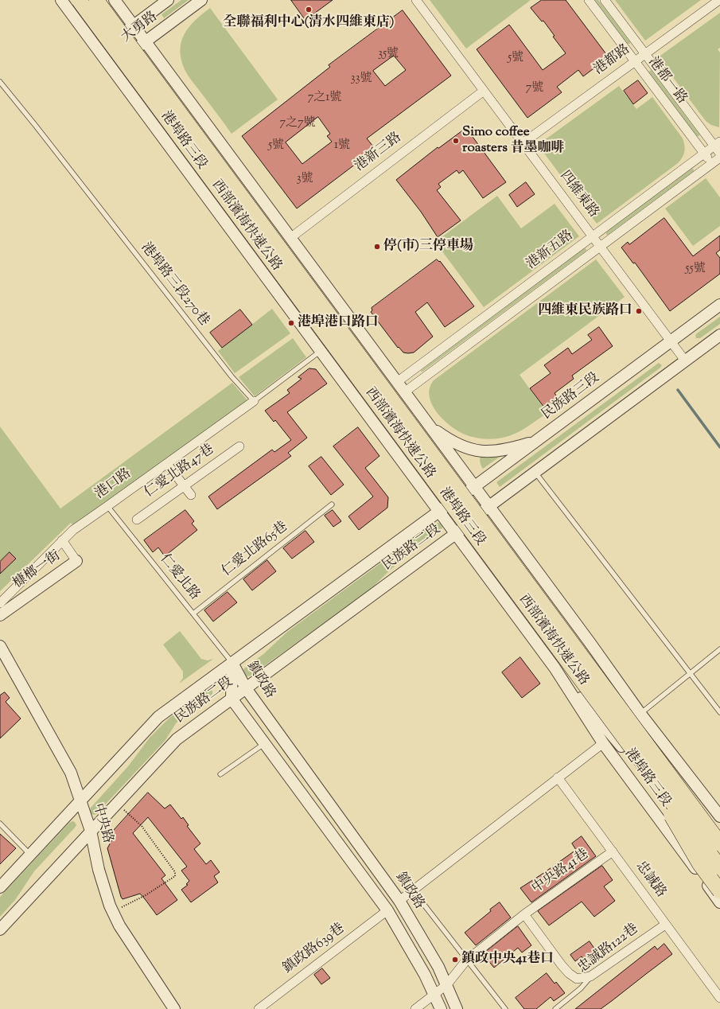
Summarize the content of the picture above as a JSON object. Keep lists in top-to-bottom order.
{
  "streets": {
    "highway": ["西部濱海快速公路"],
    "street": [
      "大勇路",
      "港都路",
      "港都一路",
      "港埠路三段",
      "港新三路",
      "四維東路",
      "港新五路",
      "民族路三段",
      "仁愛北路47巷",
      "港口路",
      "民族路二段",
      "槺榔一街",
      "鎮政路",
      "中央路",
      "中央路41巷",
      "忠誠路",
      "鎮政路639巷",
      "忠誠路122巷"
    ],
    "lane": ["港埠路三段270巷", "仁愛北路65巷", "仁愛北路"]
  },
  "crossings": [
    ["大勇路", "港埠路三段"],
    ["港都路", "港都一路"],
    ["港都路", "四維東路"],
    ["港都一路", "港新五路"],
    ["港埠路三段", "港新三路"],
    ["港埠路三段", "港新五路"],
    ["港埠路三段", "民族路三段"],
    ["港埠路三段", "民族路二段"],
    ["港新三路", "四維東路"],
    ["四維東路", "港新五路"],
    ["四維東路", "民族路三段"],
    ["港埠路三段270巷", "港口路"],
    ["民族路三段", "民族路二段"],
    ["港口路", "仁愛北路"],
    ["民族路二段", "仁愛北路"],
    ["民族路二段", "鎮政路"],
    ["民族路二段", "中央路"],
    ["仁愛北路65巷", "仁愛北路"],
    ["仁愛北路", "鎮政路"],
    ["鎮政路", "中央路41巷"],
    ["中央路41巷", "忠誠路"],
    ["忠誠路", "忠誠路122巷"]
  ],
  "places": [
    "全聯福利中心(清水四維東店)",
    "Simo coffee roasters 昔墨咖啡",
    "停(市)三停車場",
    "四維東民族路口",
    "港埠港口路口",
    "鎮政中央41巷口"
  ],
  "house_numbers": [
    "35號",
    "5號",
    "33號",
    "7號",
    "7之1號",
    "7之7號",
    "5號",
    "1號",
    "3號",
    "55號"
  ]
}
